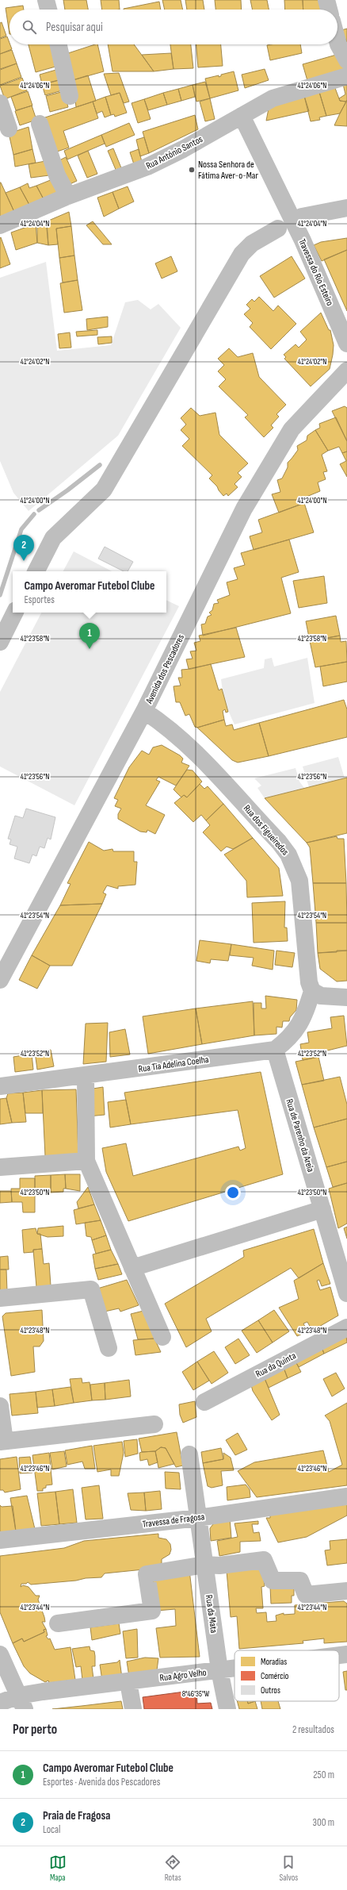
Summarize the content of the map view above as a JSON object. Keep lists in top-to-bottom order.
{
  "streets": {
    "street": [
      "Rua António Santos",
      "Travessa do Rio Esteiro",
      "Avenida dos Pescadores",
      "Rua dos Figueiredos",
      "Rua Tia Adelina Coelha",
      "Rua de Parenho da Areia",
      "Rua da Quinta",
      "Travessa de Fragosa",
      "Rua da Mata",
      "Rua Agro Velho"
    ]
  },
  "crossings": [
    ["Rua António Santos", "Travessa do Rio Esteiro"],
    ["Avenida dos Pescadores", "Rua dos Figueiredos"],
    ["Rua Tia Adelina Coelha", "Rua de Parenho da Areia"],
    ["Travessa de Fragosa", "Rua da Mata"],
    ["Rua da Mata", "Rua Agro Velho"]
  ],
  "places": ["Nossa Senhora de Fátima Aver-o-Mar"],
  "legend": ["Moradias", "Comércio", "Outros"],
  "page": {
    "search": "Pesquisar aqui",
    "pins": ["2", "1"],
    "popup": ["Campo Averomar Futebol Clube", "Esportes"],
    "heading": ["Por perto", "2 resultados"],
    "list": [
      {
        "mark": "1",
        "name": "Campo Averomar Futebol Clube",
        "note": "Esportes · Avenida dos Pescadores",
        "value": "250 m"
      },
      {
        "mark": "2",
        "name": "Praia de Fragosa",
        "note": "Local",
        "value": "300 m"
      }
    ],
    "nav": ["Mapa", "Rotas", "Salvos"]
  },
  "coordinates": [
    "41°24'06\"N",
    "41°24'04\"N",
    "41°24'02\"N",
    "41°24'00\"N",
    "41°23'58\"N",
    "41°23'56\"N",
    "41°23'54\"N",
    "41°23'52\"N",
    "41°23'50\"N",
    "41°23'48\"N",
    "41°23'46\"N",
    "41°23'44\"N",
    "8°46'35\"W"
  ]
}
